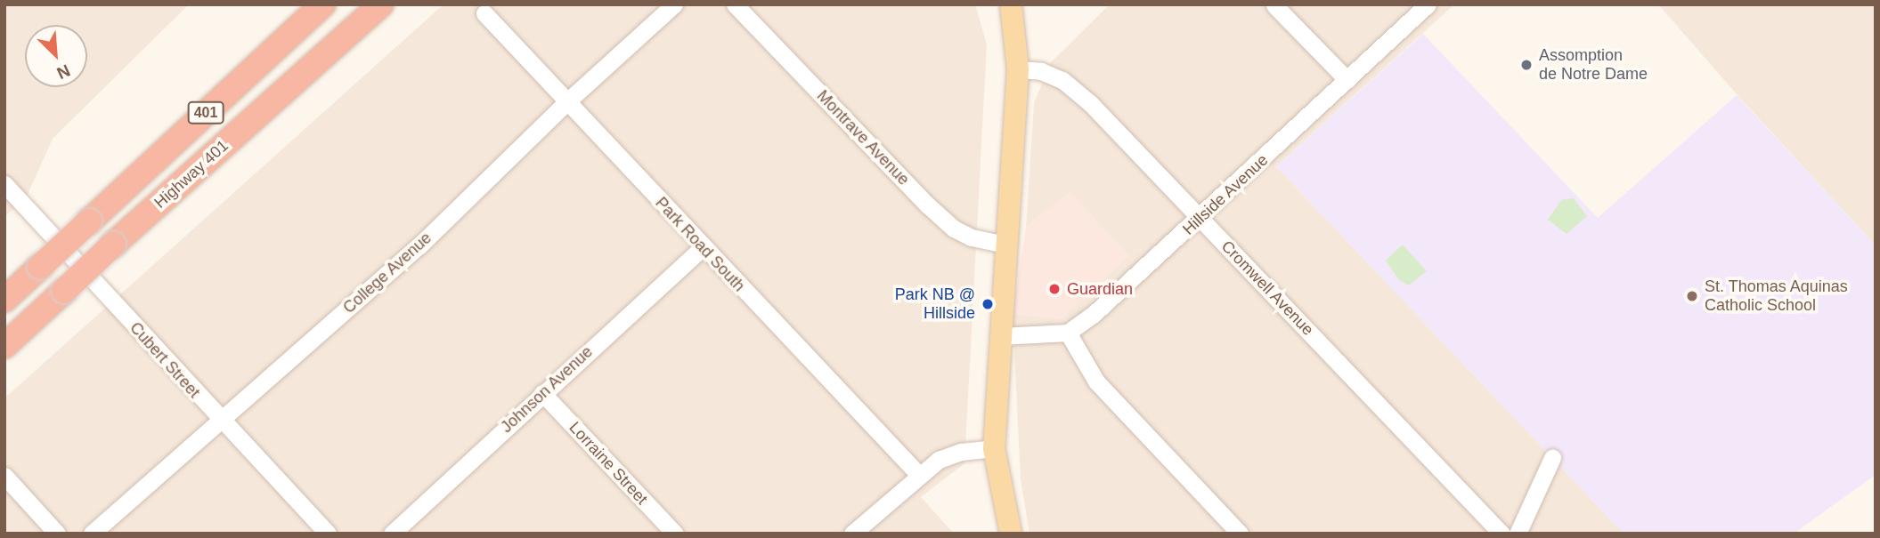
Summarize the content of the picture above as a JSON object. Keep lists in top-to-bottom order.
{
  "streets": {
    "highway": ["401", "Highway 401"],
    "street": [
      "Montrave Avenue",
      "Hillside Avenue",
      "Park Road South",
      "College Avenue",
      "Cromwell Avenue",
      "Cubert Street",
      "Johnson Avenue",
      "Lorraine Street"
    ]
  },
  "crossings": [
    ["Hillside Avenue", "Cromwell Avenue"],
    ["Park Road South", "College Avenue"],
    ["Park Road South", "Johnson Avenue"],
    ["College Avenue", "Cubert Street"],
    ["Johnson Avenue", "Lorraine Street"]
  ],
  "places": [
    "Assomption de Notre Dame",
    "Guardian",
    "St. Thomas Aquinas Catholic School",
    "Park NB @ Hillside"
  ],
  "north": "bottom right"
}
